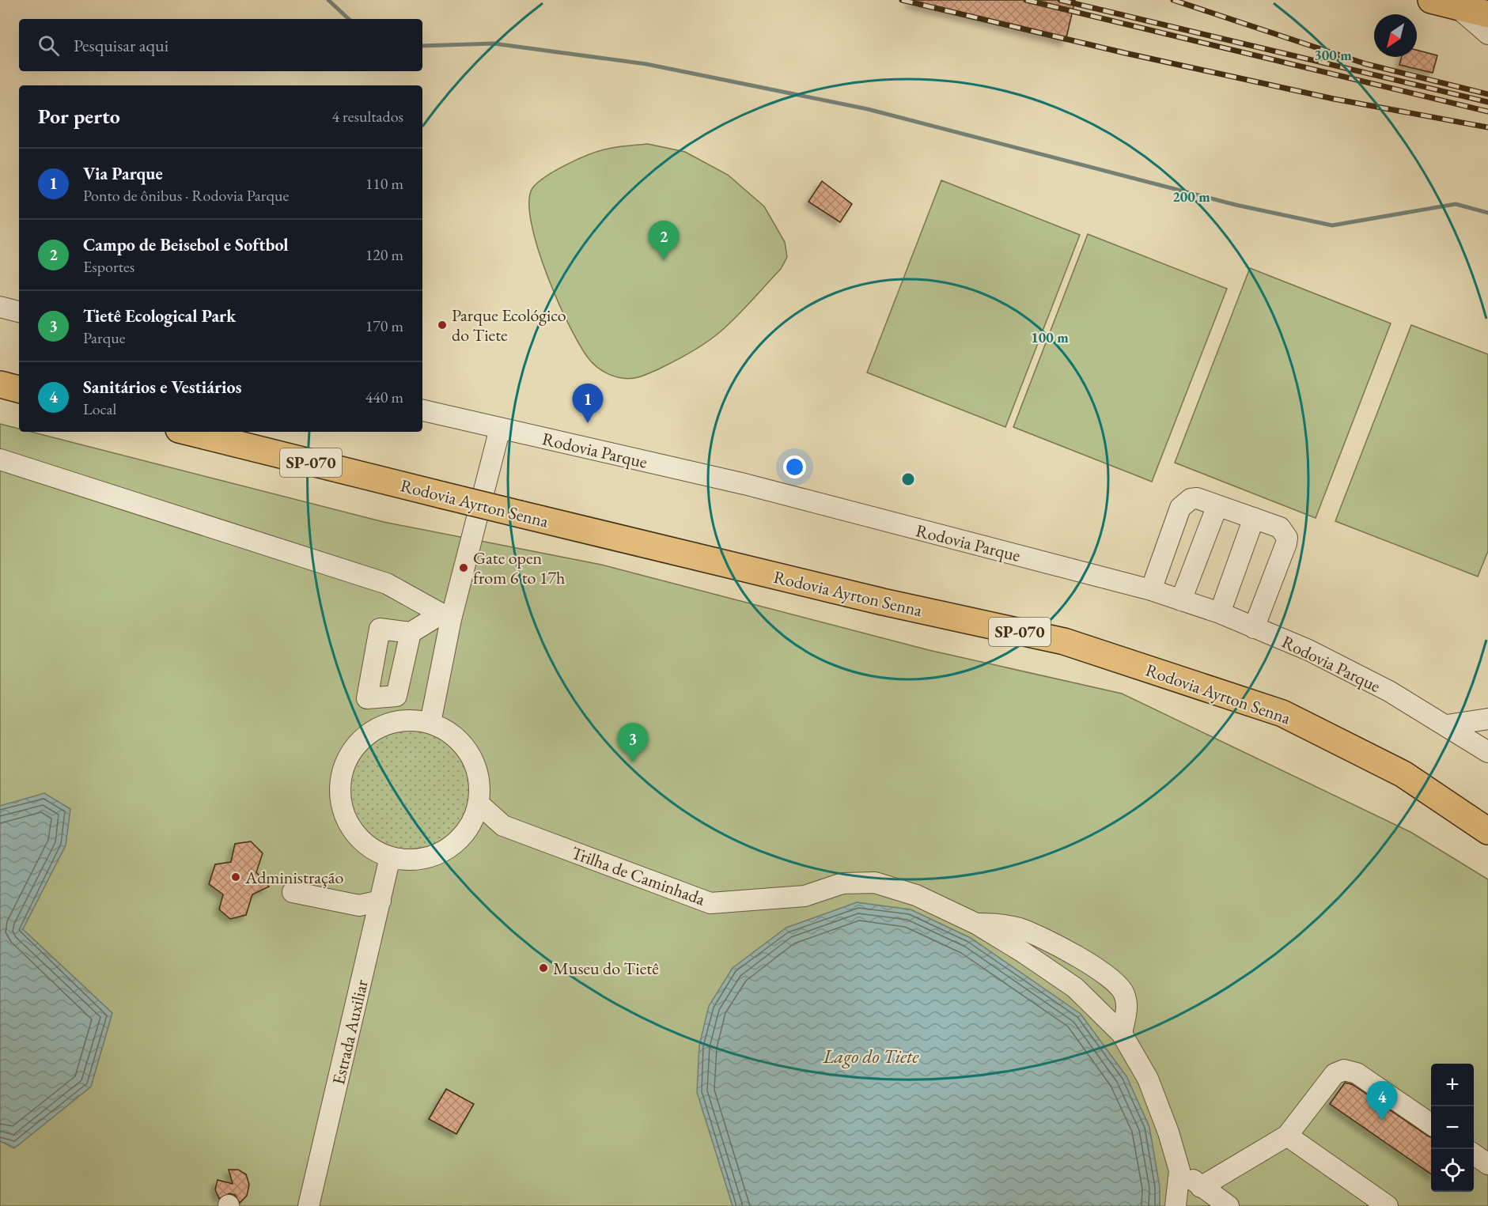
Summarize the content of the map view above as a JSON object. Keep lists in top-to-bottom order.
{
  "streets": {
    "main road": ["SP-070", "Rodovia Ayrton Senna"],
    "street": ["Rodovia Parque", "Trilha de Caminhada", "Estrada Auxiliar"]
  },
  "crossings": [
    ["Trilha de Caminhada", "Estrada Auxiliar"]
  ],
  "water": ["Lago do Tiete"],
  "places": [
    "Parque Ecológico do Tiete",
    "Gate open from 6 to 17h",
    "Administração",
    "Museu do Tietê"
  ],
  "north": "bottom left",
  "page": {
    "search": "Pesquisar aqui",
    "heading": ["Por perto", "4 resultados"],
    "list": [
      {
        "mark": "1",
        "name": "Via Parque",
        "note": "Ponto de ônibus · Rodovia Parque",
        "value": "110 m"
      },
      {
        "mark": "2",
        "name": "Campo de Beisebol e Softbol",
        "note": "Esportes",
        "value": "120 m"
      },
      {
        "mark": "3",
        "name": "Tietê Ecological Park",
        "note": "Parque",
        "value": "170 m"
      },
      {
        "mark": "4",
        "name": "Sanitários e Vestiários",
        "note": "Local",
        "value": "440 m"
      }
    ],
    "pins": [
      "2",
      "1",
      "3",
      "4"
    ],
    "map_buttons": ["+", "−"]
  },
  "rings": ["300 m", "200 m", "100 m"]
}
